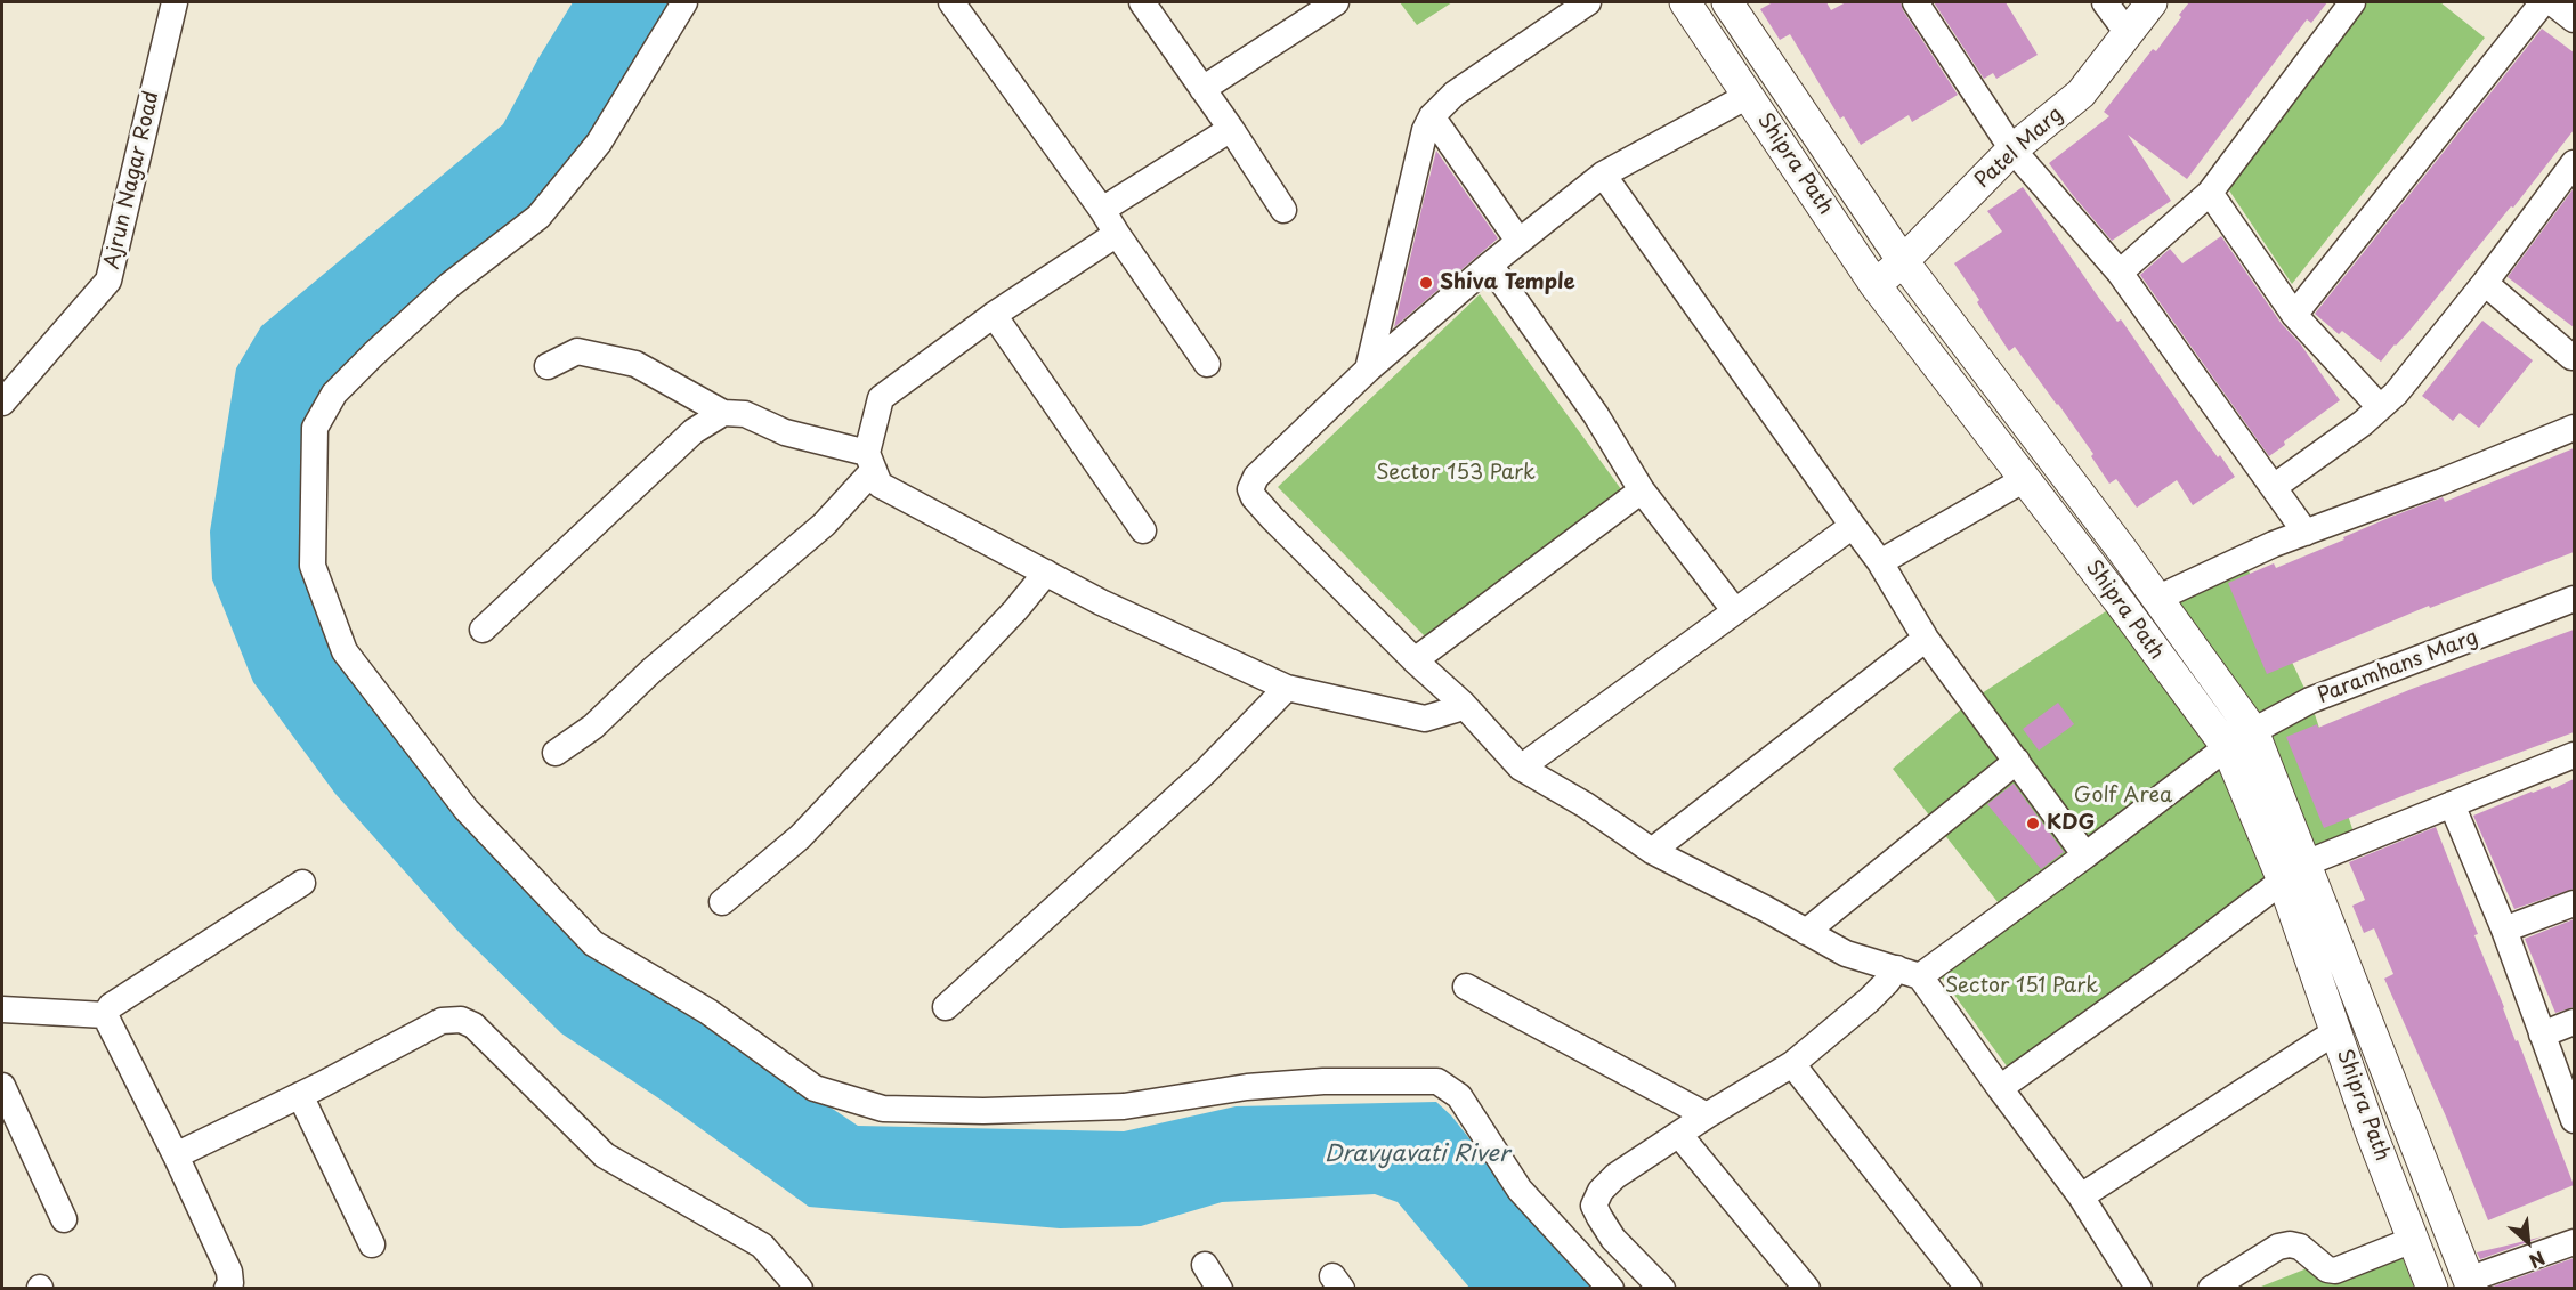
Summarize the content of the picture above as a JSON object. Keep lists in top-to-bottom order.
{
  "streets": {
    "street": [
      "Patel Marg",
      "Shipra Path",
      "Ajrun Nagar Road",
      "Paramhans Marg"
    ]
  },
  "crossings": [
    ["Patel Marg", "Shipra Path"],
    ["Shipra Path", "Paramhans Marg"]
  ],
  "water": ["Dravyavati River"],
  "parks": ["Sector 153 Park", "Golf Area", "Sector 151 Park"],
  "places": ["Shiva Temple", "KDG"],
  "north": "bottom right"
}
